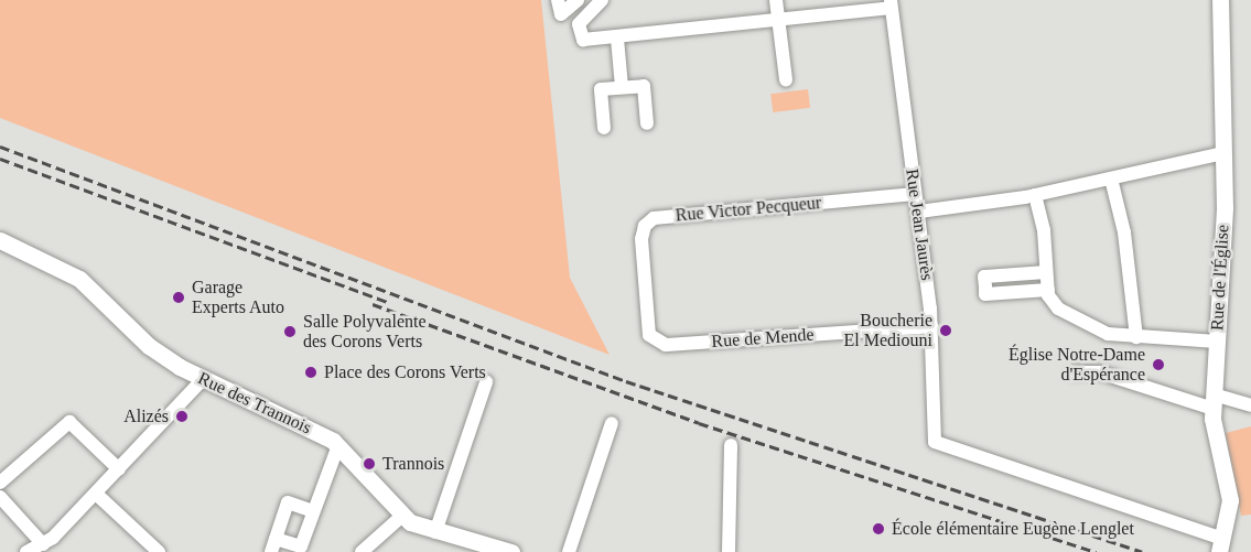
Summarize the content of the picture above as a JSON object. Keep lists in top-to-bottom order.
{
  "streets": {
    "street": [
      "Rue Victor Pecqueur",
      "Rue Jean Jaurès",
      "Rue de l'Église",
      "Rue de Mende",
      "Rue des Trannois"
    ]
  },
  "crossings": [
    ["Rue Victor Pecqueur", "Rue Jean Jaurès"],
    ["Rue Victor Pecqueur", "Rue de Mende"],
    ["Rue Jean Jaurès", "Rue de l'Église"],
    ["Rue Jean Jaurès", "Rue de Mende"]
  ],
  "places": [
    "Garage Experts Auto",
    "Boucherie El Mediouni",
    "Salle Polyvalente des Corons Verts",
    "Église Notre-Dame d'Espérance",
    "Place des Corons Verts",
    "Alizés",
    "Trannois",
    "École élémentaire Eugène Lenglet"
  ]
}
